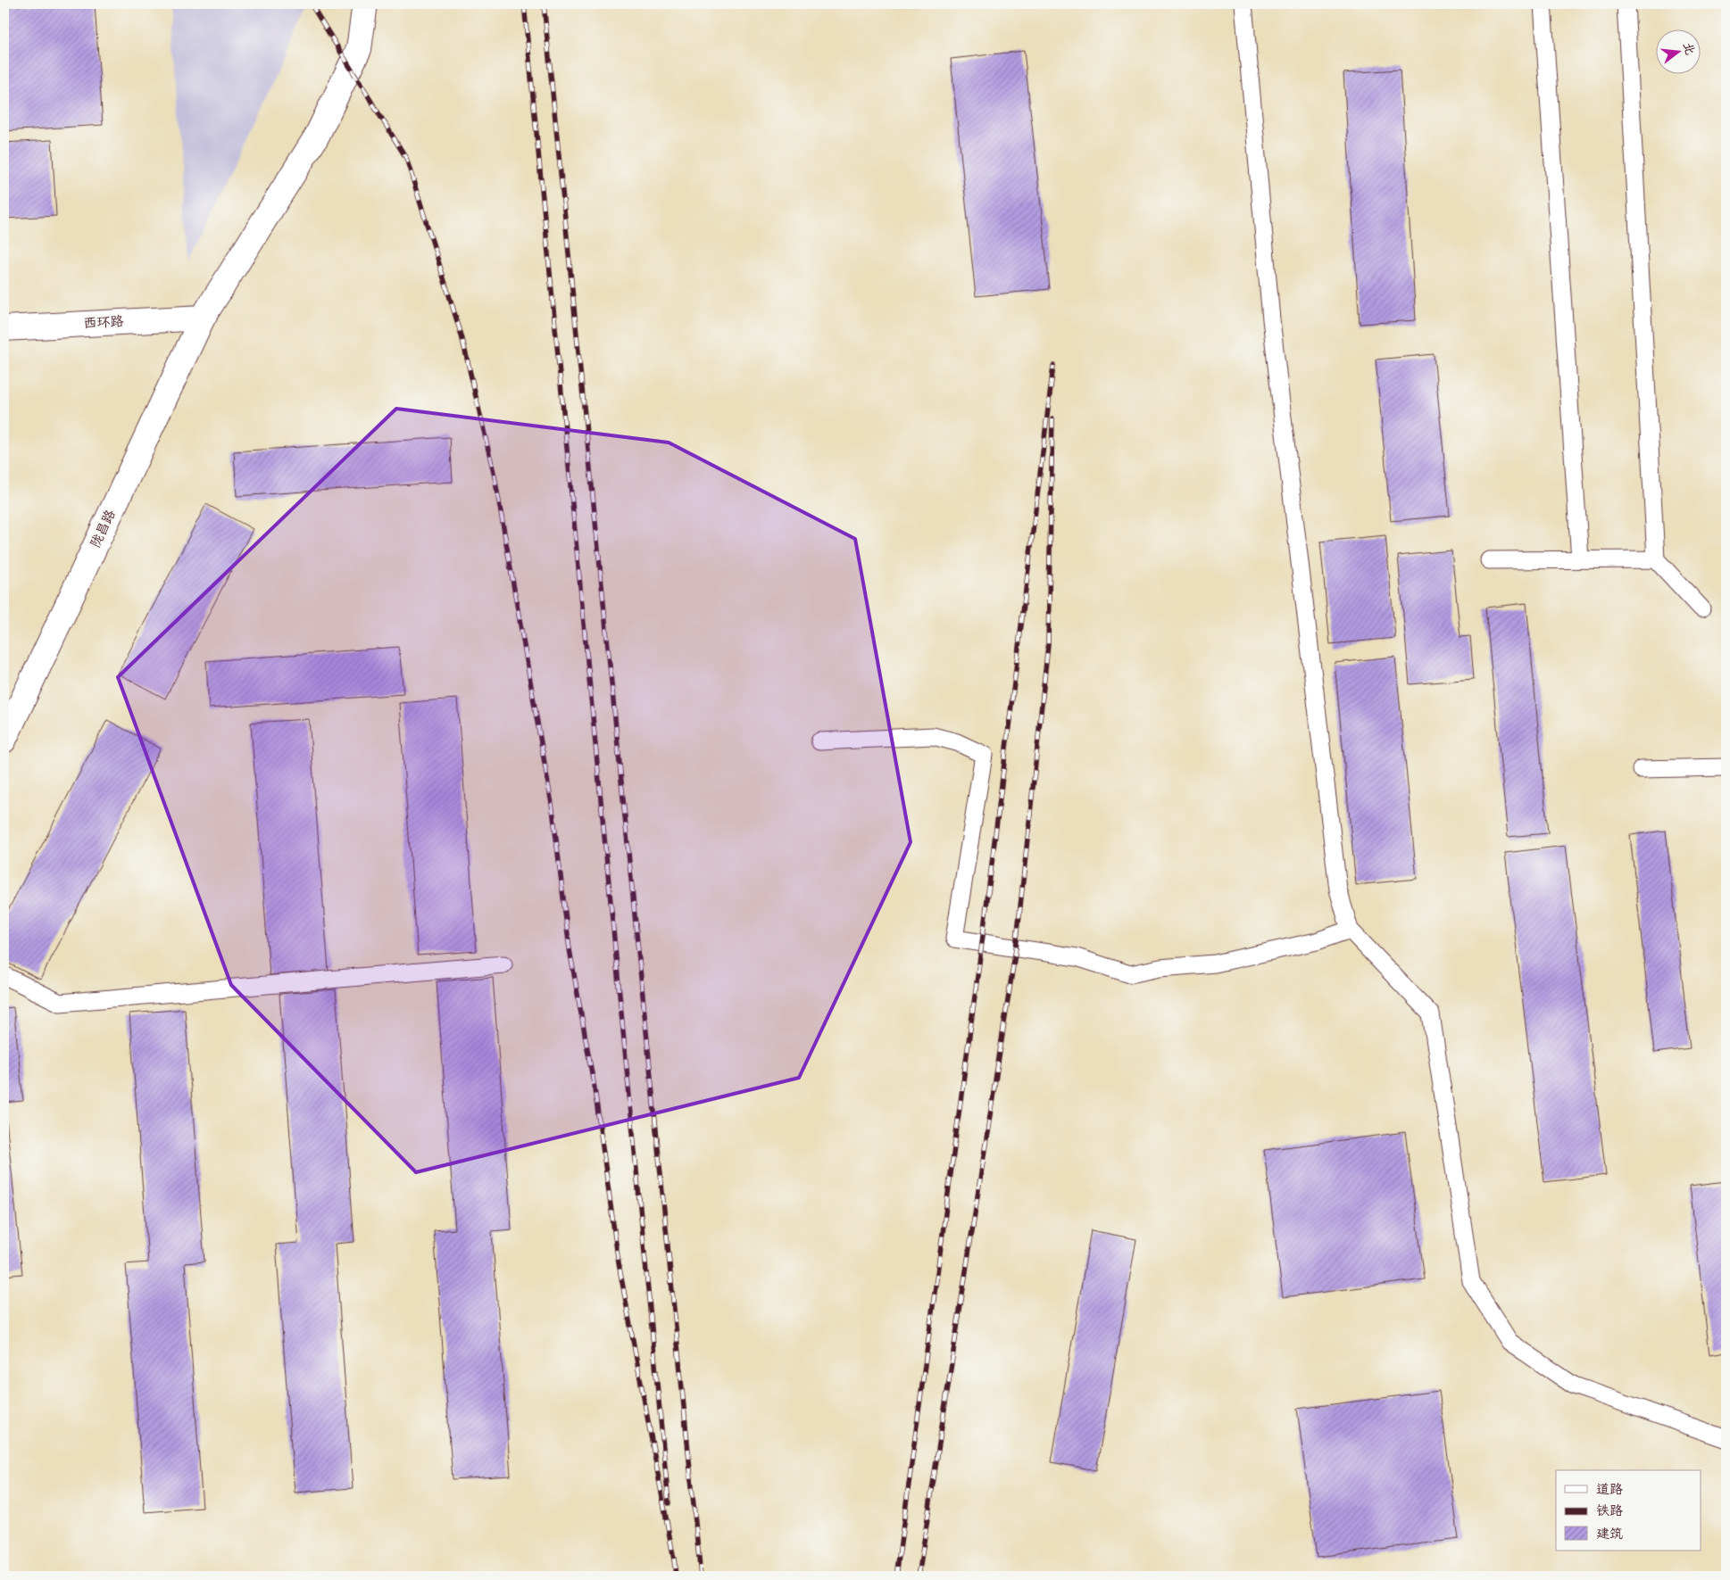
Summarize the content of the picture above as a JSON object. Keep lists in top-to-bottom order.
{
  "streets": {
    "street": ["西环路", "陇昌路"]
  },
  "crossings": [
    ["西环路", "陇昌路"]
  ],
  "legend": ["道路", "铁路", "建筑"],
  "north": "right"
}
